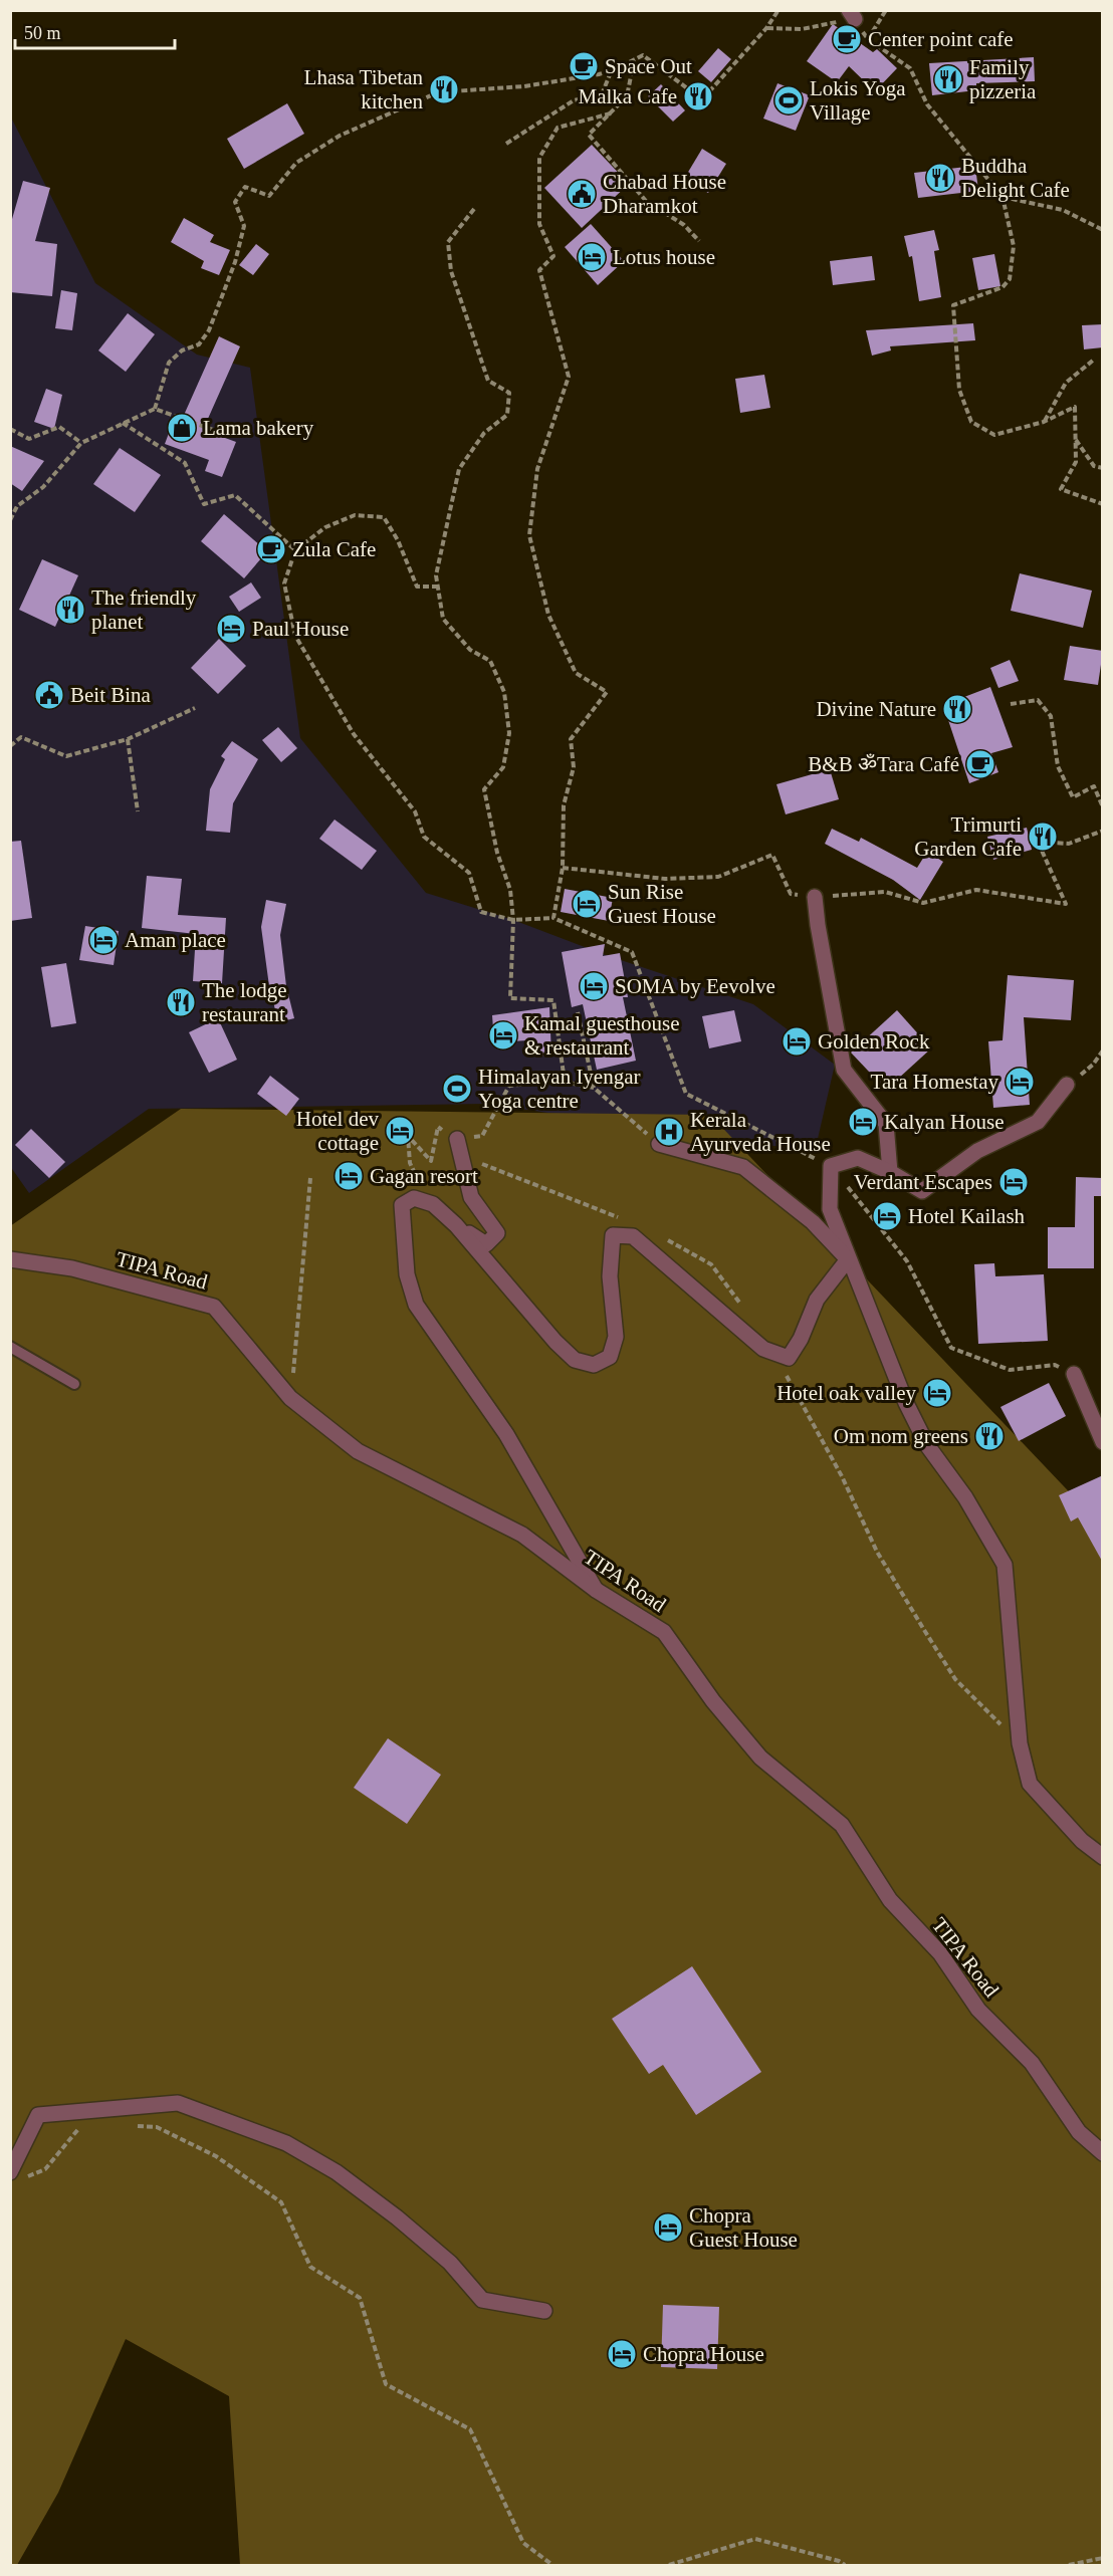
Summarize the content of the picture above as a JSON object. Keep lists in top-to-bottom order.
{
  "streets": {
    "street": ["TIPA Road"]
  },
  "places": {
    "cafe": [
      "Center point cafe",
      "Space Out",
      "Zula Cafe",
      "B&B ॐTara Café"
    ],
    "restaurant": [
      "Family pizzeria",
      "Lhasa Tibetan kitchen",
      "Malka Cafe",
      "Buddha Delight Cafe",
      "The friendly planet",
      "Divine Nature",
      "Trimurti Garden Cafe",
      "The lodge restaurant",
      "Om nom greens"
    ],
    "sports": ["Lokis Yoga Village", "Himalayan Iyengar Yoga centre"],
    "public building": ["Chabad House Dharamkot", "Beit Bina"],
    "hotel": [
      "Lotus house",
      "Paul House",
      "Sun Rise Guest House",
      "Aman place",
      "SOMA by Eevolve",
      "Kamal guesthouse & restaurant",
      "Golden Rock",
      "Tara Homestay",
      "Kalyan House",
      "Hotel dev cottage",
      "Gagan resort",
      "Verdant Escapes",
      "Hotel Kailash",
      "Hotel oak valley",
      "Chopra Guest House",
      "Chopra House"
    ],
    "shop": ["Lama bakery"],
    "hospital": ["Kerala Ayurveda House"]
  },
  "scale_bar": "50 m"
}
